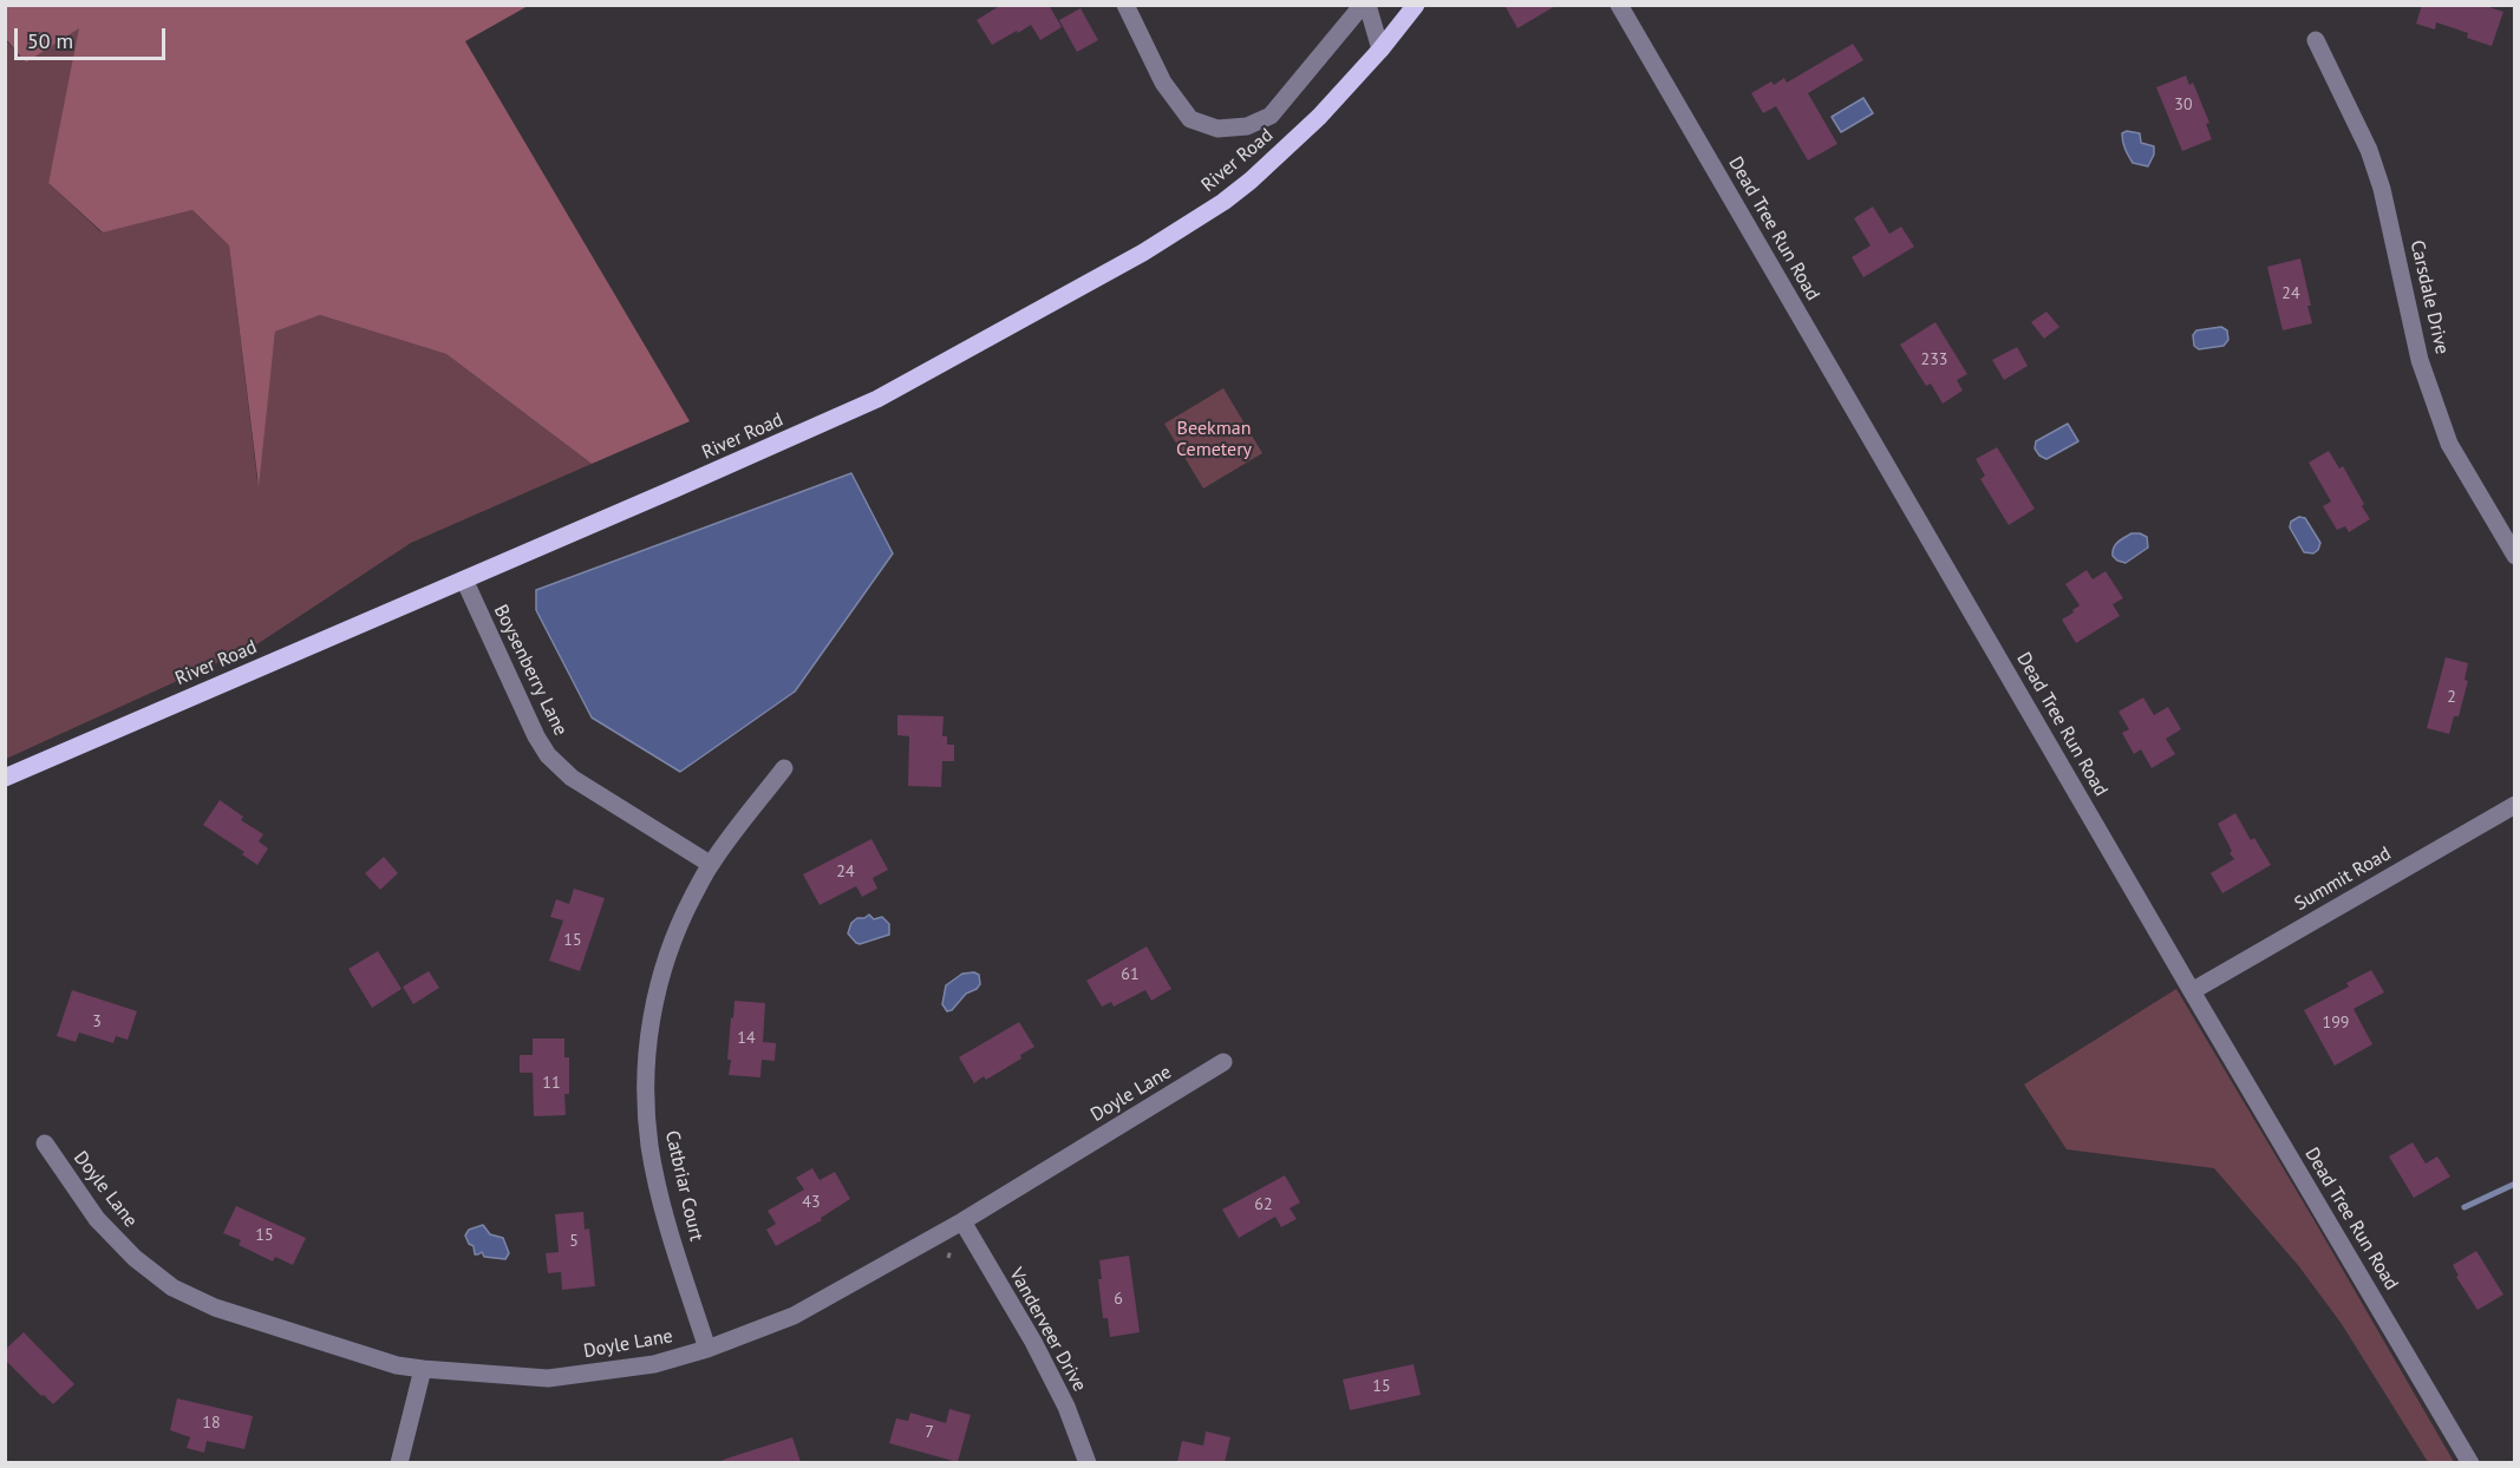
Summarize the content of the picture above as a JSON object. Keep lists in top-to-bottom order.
{
  "streets": {
    "main road": ["River Road"],
    "street": [
      "Dead Tree Run Road",
      "Carsdale Drive",
      "Boysenberry Lane",
      "Summit Road",
      "Doyle Lane",
      "Catbriar Court",
      "Vanderveer Drive"
    ]
  },
  "crossings": [
    ["River Road", "Boysenberry Lane"],
    ["Dead Tree Run Road", "Summit Road"],
    ["Boysenberry Lane", "Catbriar Court"],
    ["Doyle Lane", "Catbriar Court"],
    ["Doyle Lane", "Vanderveer Drive"]
  ],
  "parks": ["Beekman Cemetery"],
  "house_numbers": [
    "30",
    "24",
    "233",
    "2",
    "24",
    "15",
    "61",
    "3",
    "199",
    "14",
    "11",
    "43",
    "62",
    "15",
    "5",
    "6",
    "15",
    "18",
    "7"
  ],
  "scale_bar": "50 m"
}
